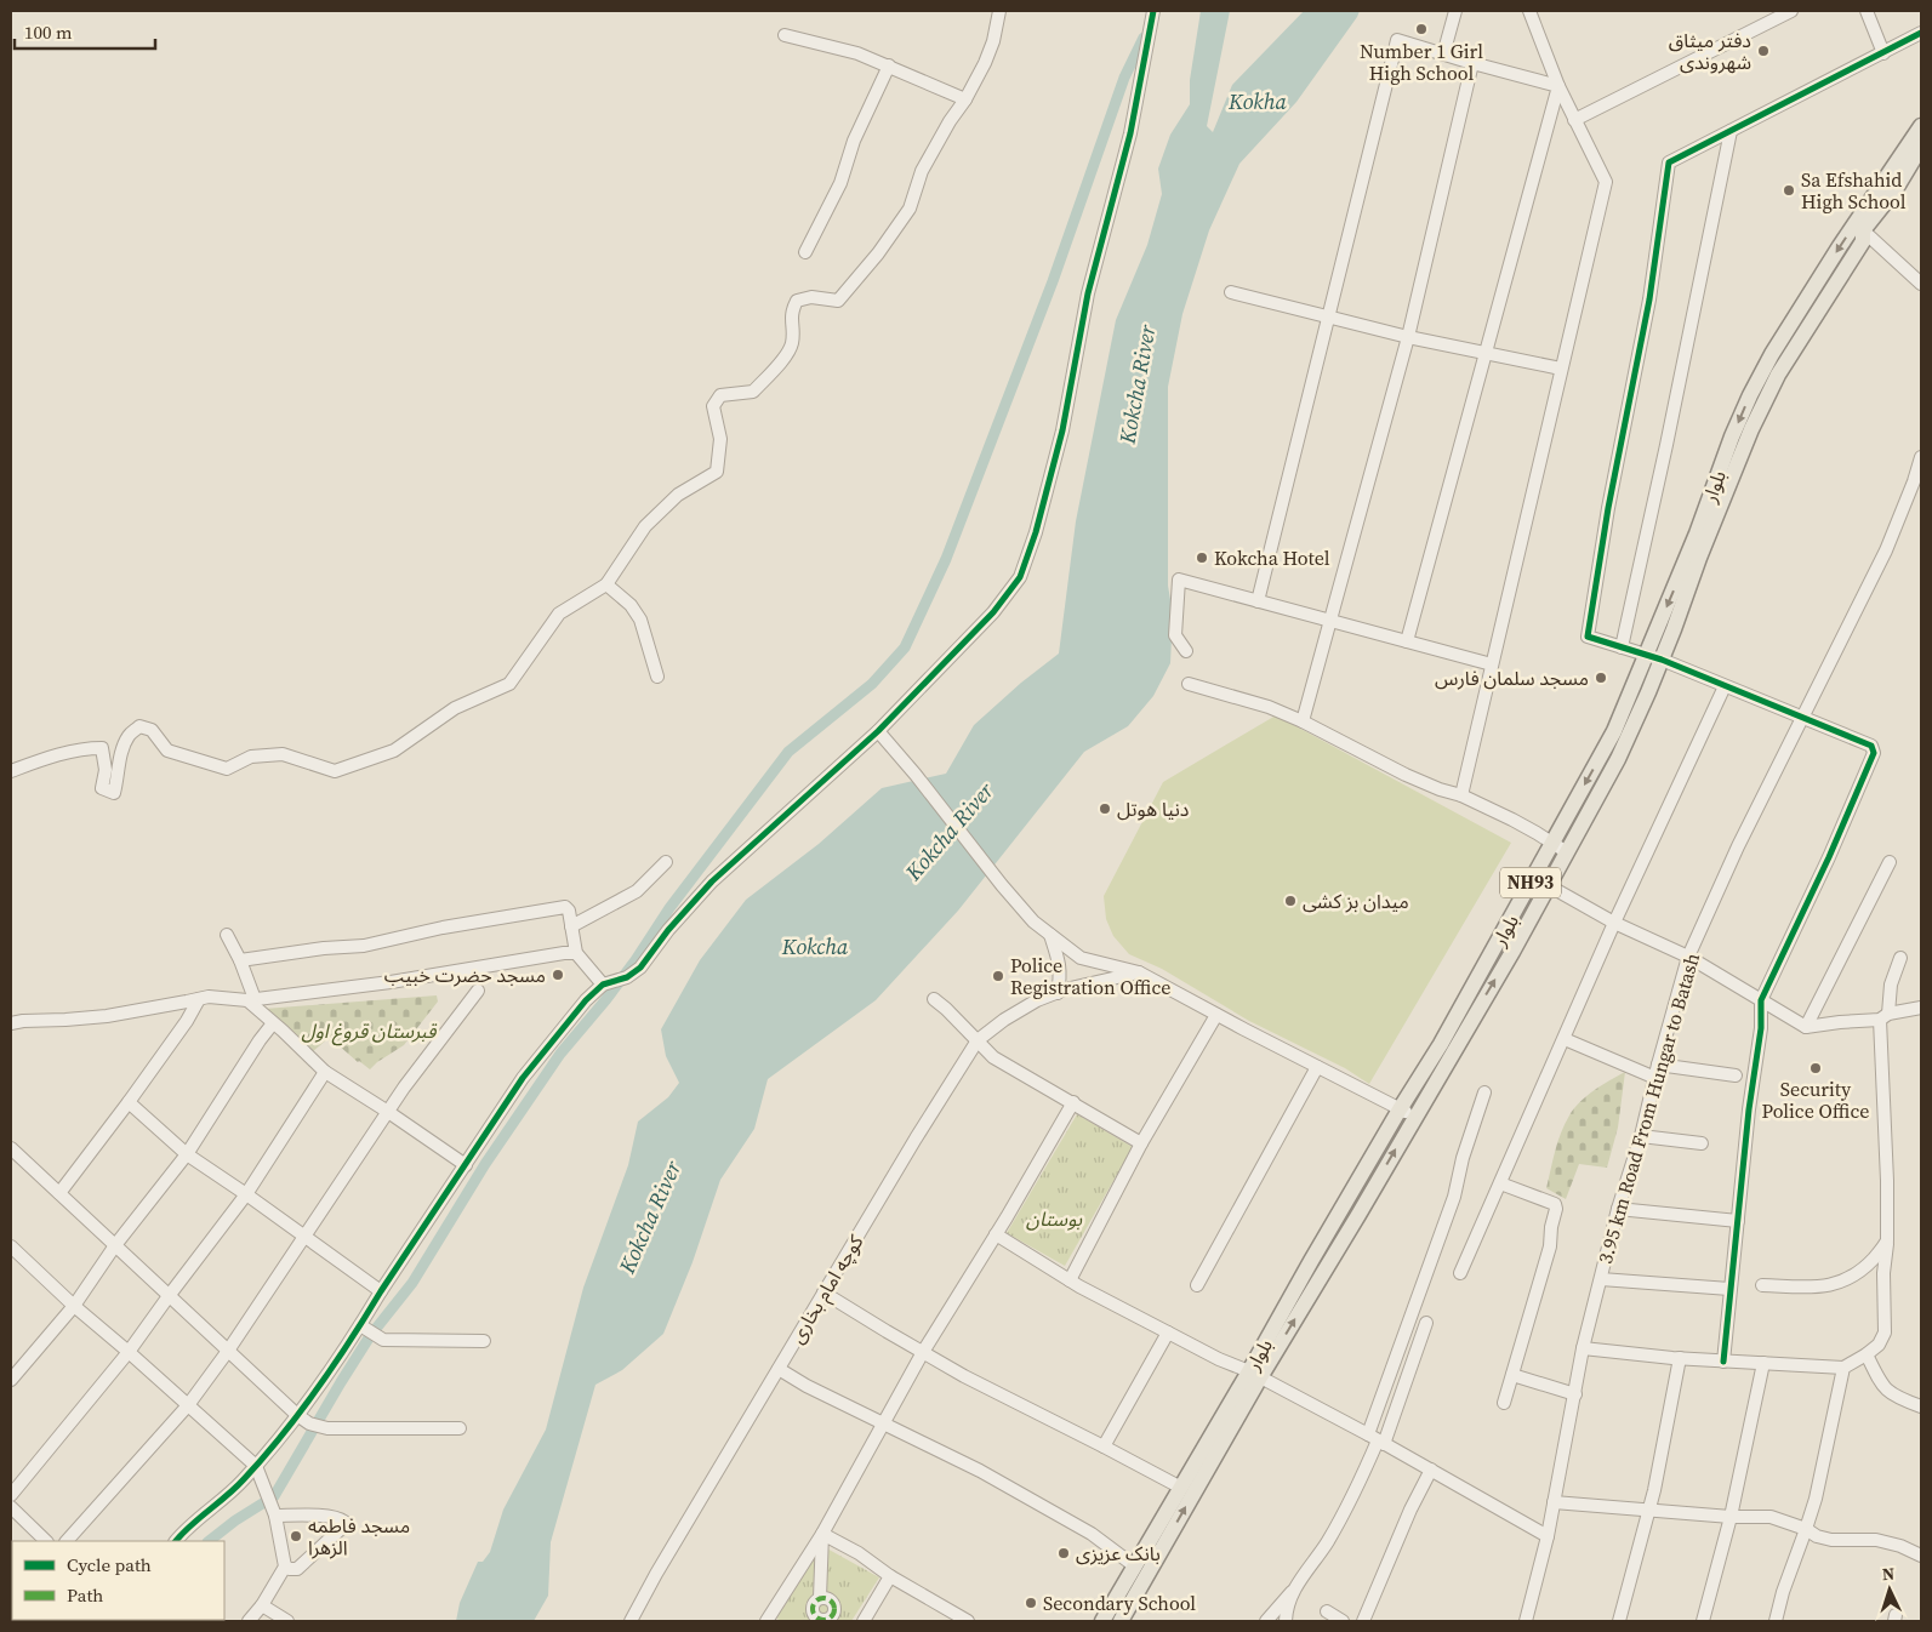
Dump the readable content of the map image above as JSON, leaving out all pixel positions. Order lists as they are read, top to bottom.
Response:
{
  "streets": {
    "main road": ["بلوار", "NH93"],
    "street": ["3.95 km Road From Hungar to Batash", "کوچه امام بخاری"]
  },
  "water": ["Kokha", "Kokcha River", "Kokcha"],
  "parks": ["قبرستان قروغ اول", "بوستان"],
  "places": [
    "Number 1 Girl High School",
    "دفتر میثاق شهروندی",
    "Sa Efshahid High School",
    "Kokcha Hotel",
    "مسجد سلمان فارس",
    "دنیا هوتل",
    "میدان بز کشی",
    "مسجد حضرت خبیب",
    "Police Registration Office",
    "Security Police Office",
    "مسجد فاطمه الزهرا",
    "بانک عزیزی",
    "Secondary School"
  ],
  "legend": ["Cycle path", "Path"],
  "scale_bar": "100 m",
  "north": "top"
}
